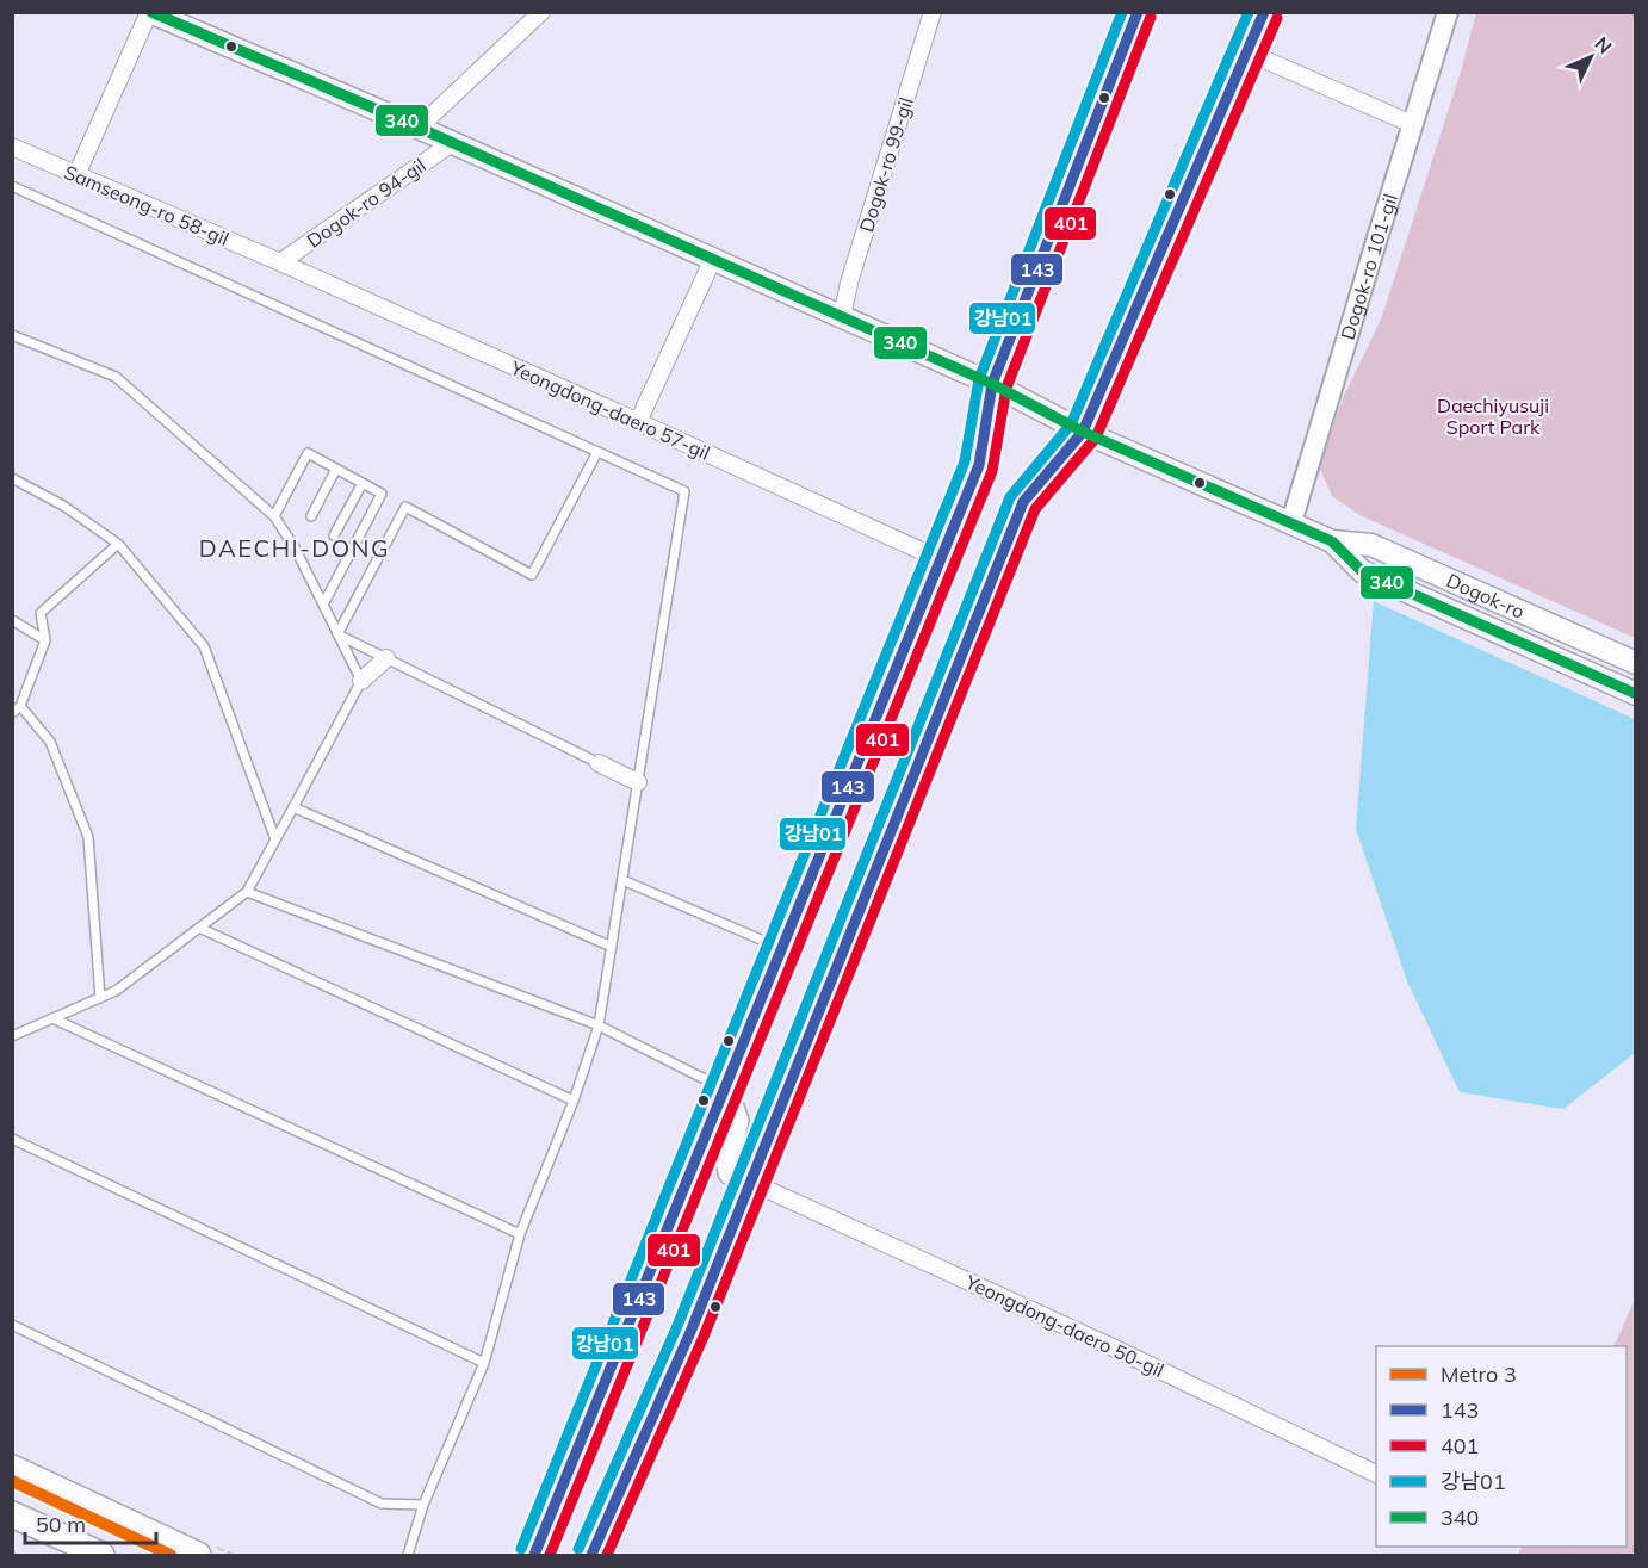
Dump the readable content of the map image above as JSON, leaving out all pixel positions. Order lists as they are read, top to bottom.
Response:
{
  "streets": {
    "main road": ["Dogok-ro"],
    "street": [
      "Dogok-ro 99-gil",
      "Dogok-ro 94-gil",
      "Samseong-ro 58-gil",
      "Dogok-ro 101-gil",
      "Yeongdong-daero 57-gil",
      "Yeongdong-daero 50-gil"
    ]
  },
  "crossings": [
    ["Dogok-ro 99-gil", "Dogok-ro"],
    ["Dogok-ro 94-gil", "Samseong-ro 58-gil"],
    ["Dogok-ro 94-gil", "Yeongdong-daero 57-gil"],
    ["Dogok-ro 94-gil", "Dogok-ro"],
    ["Samseong-ro 58-gil", "Yeongdong-daero 57-gil"],
    ["Dogok-ro 101-gil", "Dogok-ro"]
  ],
  "districts": ["DAECHI-DONG"],
  "parks": ["Daechiyusuji Sport Park"],
  "lines": [
    "transit line 143",
    "transit line 강남01",
    "transit line 340",
    "transit line 401",
    "metro line 3"
  ],
  "legend": [
    "Metro 3",
    "143",
    "401",
    "강남01",
    "340"
  ],
  "scale_bar": "50 m",
  "north": "top right"
}
